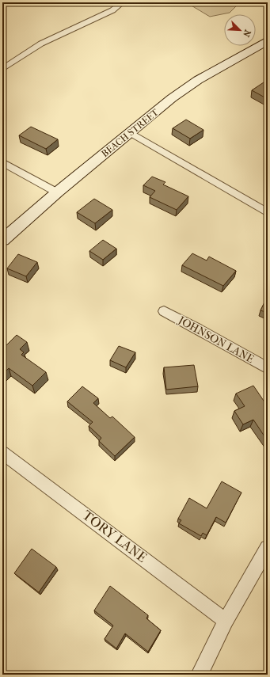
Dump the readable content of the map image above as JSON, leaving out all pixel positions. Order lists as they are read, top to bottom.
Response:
{
  "streets": {
    "street": ["BEACH STREET", "JOHNSON LANE", "TORY LANE"]
  },
  "north": "bottom right"
}
